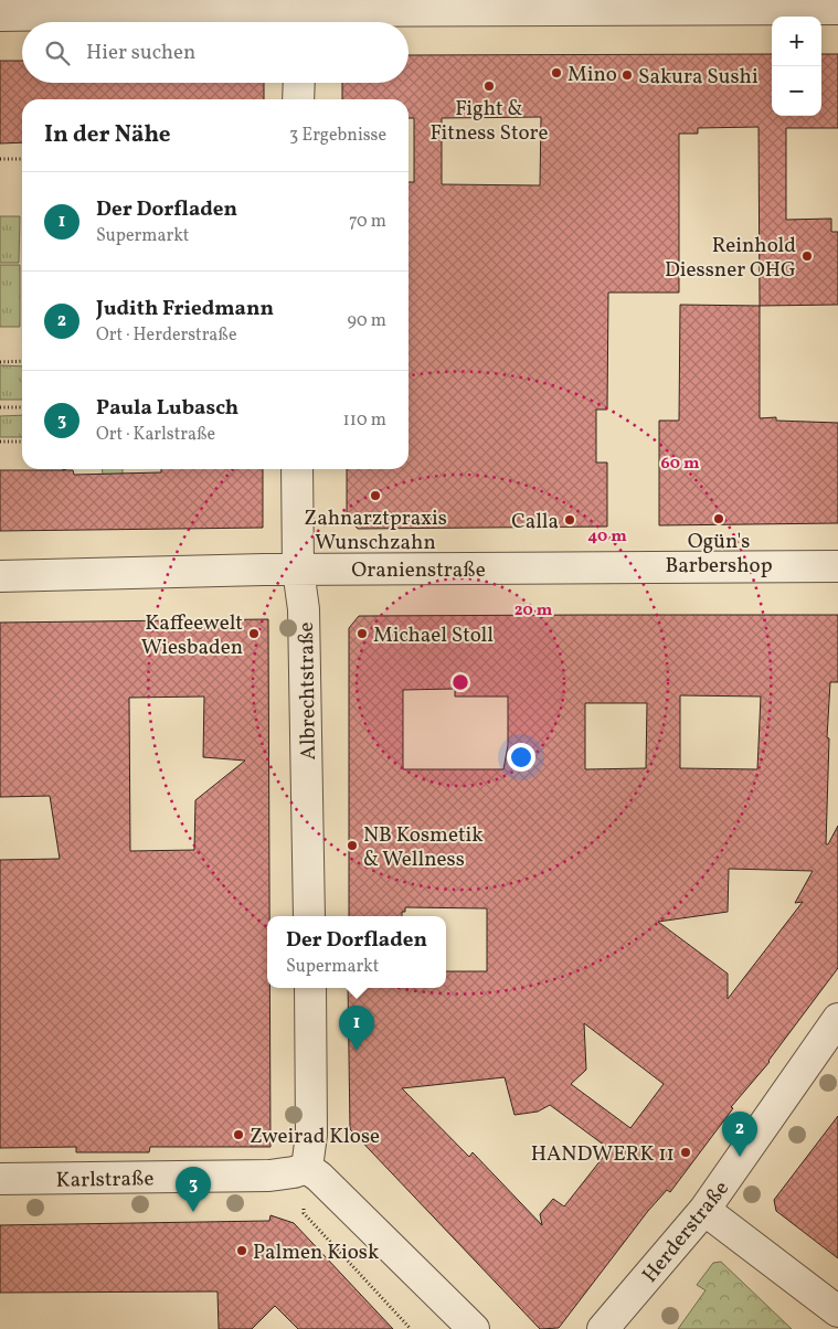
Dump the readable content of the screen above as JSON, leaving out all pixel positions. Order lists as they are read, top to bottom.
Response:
{
  "streets": {
    "street": [
      "Oranienstraße",
      "Albrechtstraße",
      "Karlstraße",
      "Herderstraße"
    ]
  },
  "crossings": [
    ["Oranienstraße", "Albrechtstraße"]
  ],
  "places": [
    "Mino",
    "Sakura Sushi",
    "Fight & Fitness Store",
    "Reinhold Diessner OHG",
    "Zahnarztpraxis Wunschzahn",
    "Ogün's Barbershop",
    "Calla",
    "Kaffeewelt Wiesbaden",
    "Michael Stoll",
    "NB Kosmetik & Wellness",
    "Zweirad Klose",
    "HANDWERK 11",
    "Palmen Kiosk"
  ],
  "page": {
    "map_buttons": ["+", "−"],
    "search": "Hier suchen",
    "heading": ["In der Nähe", "3 Ergebnisse"],
    "list": [
      {
        "mark": "1",
        "name": "Der Dorfladen",
        "note": "Supermarkt",
        "value": "70 m"
      },
      {
        "mark": "2",
        "name": "Judith Friedmann",
        "note": "Ort · Herderstraße",
        "value": "90 m"
      },
      {
        "mark": "3",
        "name": "Paula Lubasch",
        "note": "Ort · Karlstraße",
        "value": "110 m"
      }
    ],
    "popup": ["Der Dorfladen", "Supermarkt"],
    "pins": ["1", "2", "3"]
  },
  "rings": ["60 m", "40 m", "20 m"]
}
